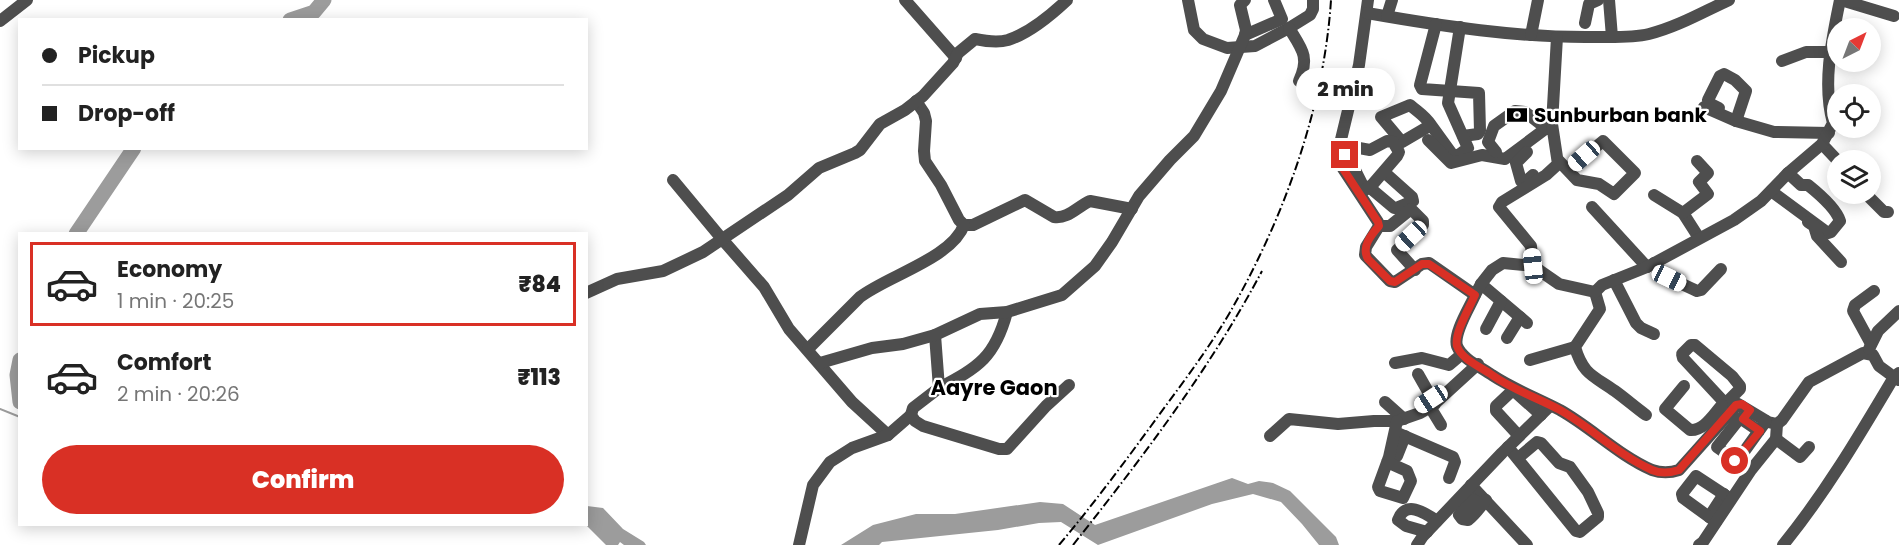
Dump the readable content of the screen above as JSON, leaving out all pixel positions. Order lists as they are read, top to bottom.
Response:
{
  "districts": ["Aayre Gaon"],
  "places": {
    "bank": ["Sunburban bank"]
  },
  "north": "top right",
  "page": {
    "banner": ["Pickup", "Drop-off"],
    "bubble": "2 min",
    "list": [
      {
        "name": "Economy",
        "note": "1 min · 20:25",
        "value": "₹84"
      },
      {
        "name": "Comfort",
        "note": "2 min · 20:26",
        "value": "₹113"
      }
    ],
    "buttons": "Confirm"
  }
}
